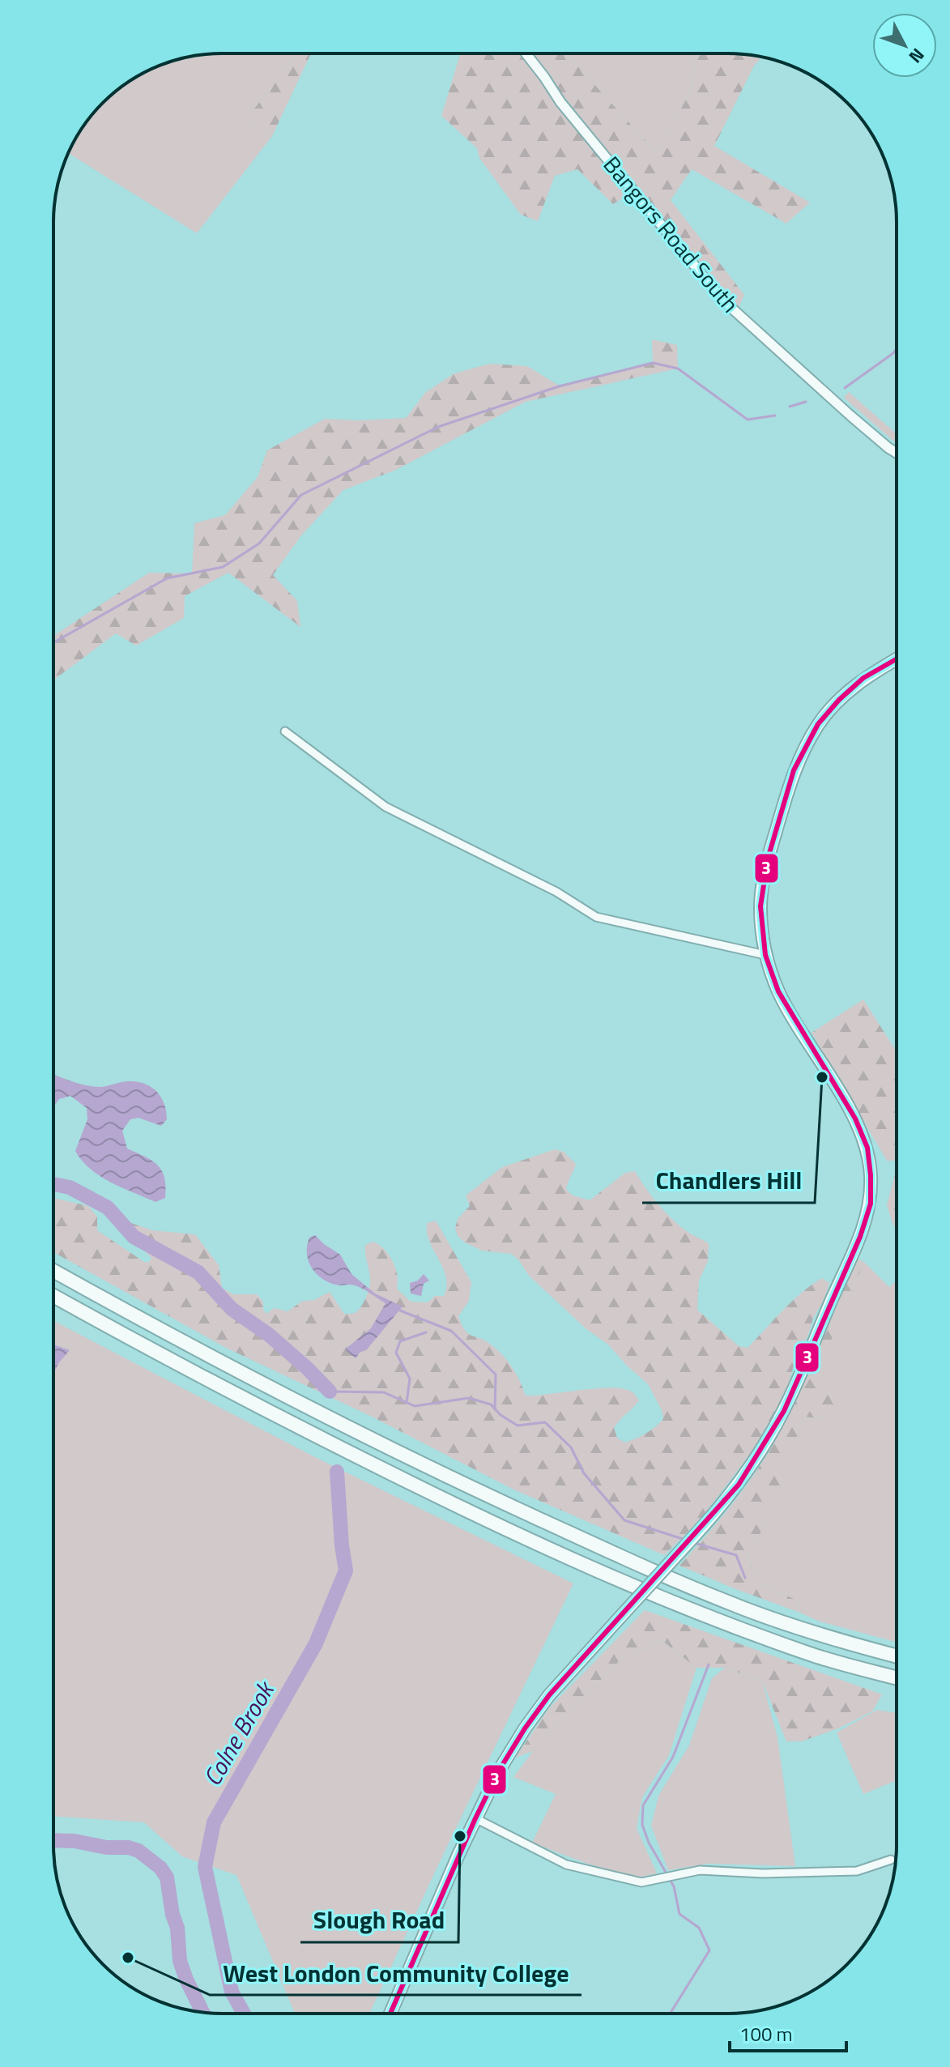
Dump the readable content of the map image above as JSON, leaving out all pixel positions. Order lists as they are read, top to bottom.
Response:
{
  "streets": {
    "street": ["Bangors Road South"]
  },
  "water": ["Colne Brook"],
  "places": ["Chandlers Hill", "Slough Road", "West London Community College"],
  "lines": ["transit line 3"],
  "scale_bar": "100 m",
  "north": "bottom right"
}
